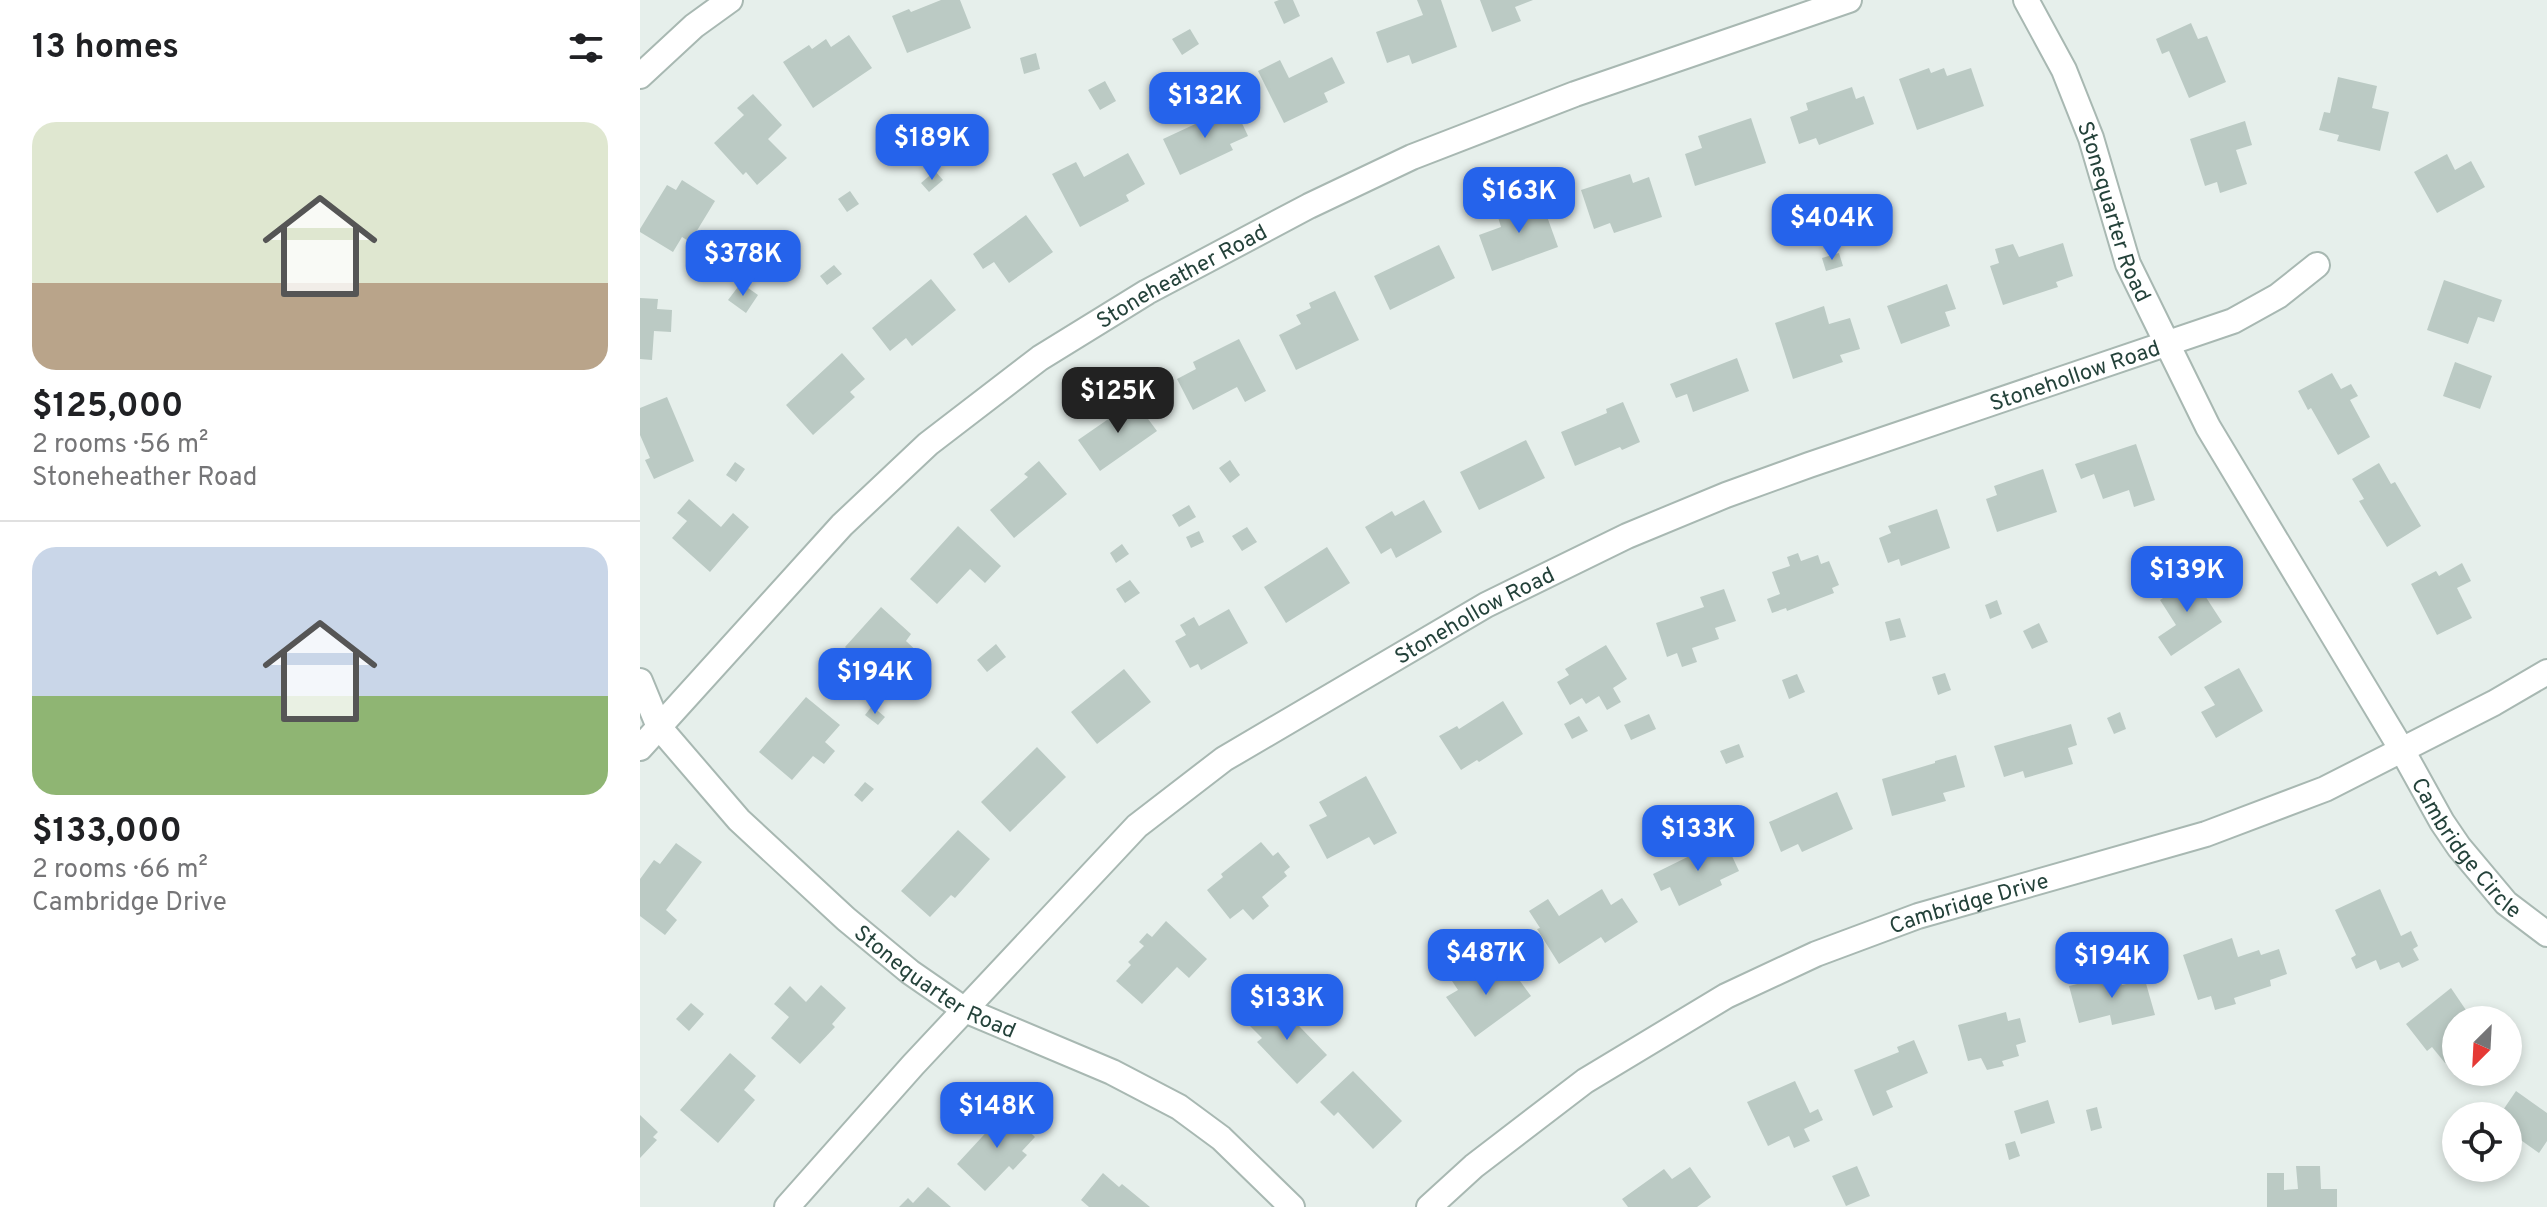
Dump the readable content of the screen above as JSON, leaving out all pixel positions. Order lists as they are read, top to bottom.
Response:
{
  "streets": {
    "street": [
      "Stonequarter Road",
      "Stoneheather Road",
      "Stonehollow Road",
      "Cambridge Circle",
      "Cambridge Drive"
    ]
  },
  "crossings": [
    ["Stonequarter Road", "Stoneheather Road"],
    ["Stonequarter Road", "Stonehollow Road"],
    ["Stonequarter Road", "Cambridge Circle"],
    ["Stonequarter Road", "Cambridge Drive"],
    ["Cambridge Circle", "Cambridge Drive"]
  ],
  "north": "bottom left",
  "page": {
    "heading": "13 homes",
    "price": [
      "$132K",
      "$189K",
      "$163K",
      "$404K",
      "$378K",
      "$125K",
      "$139K",
      "$194K",
      "$133K",
      "$487K",
      "$194K",
      "$133K",
      "$148K"
    ],
    "list": [
      {
        "name": "$125,000",
        "note": "2 rooms · 56 m² · Stoneheather Road"
      },
      {
        "name": "$133,000",
        "note": "2 rooms · 66 m² · Cambridge Drive"
      }
    ]
  }
}
